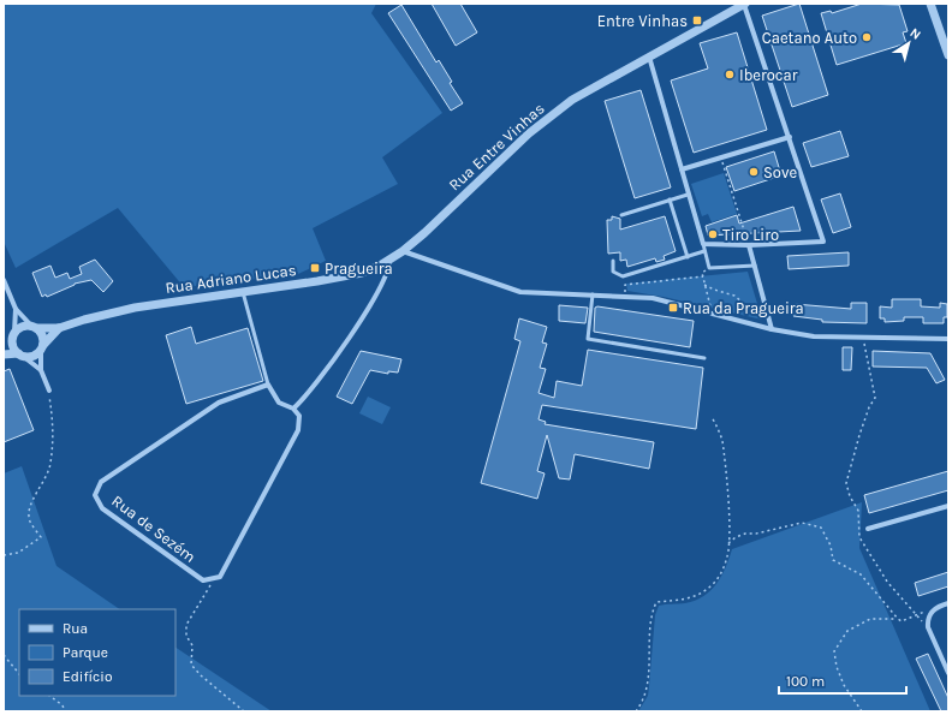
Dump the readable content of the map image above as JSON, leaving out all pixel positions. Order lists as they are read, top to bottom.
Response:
{
  "streets": {
    "street": ["Rua Entre Vinhas", "Rua Adriano Lucas", "Rua de Sezém"]
  },
  "crossings": [
    ["Rua Entre Vinhas", "Rua Adriano Lucas"]
  ],
  "places": {
    "transit": ["Entre Vinhas", "Pragueira", "Rua da Pragueira"],
    "other": [
      "Caetano Auto",
      "Iberocar",
      "Sove",
      "Tiro Liro"
    ]
  },
  "legend": ["Rua", "Parque", "Edifício"],
  "scale_bar": "100 m",
  "north": "top right"
}
